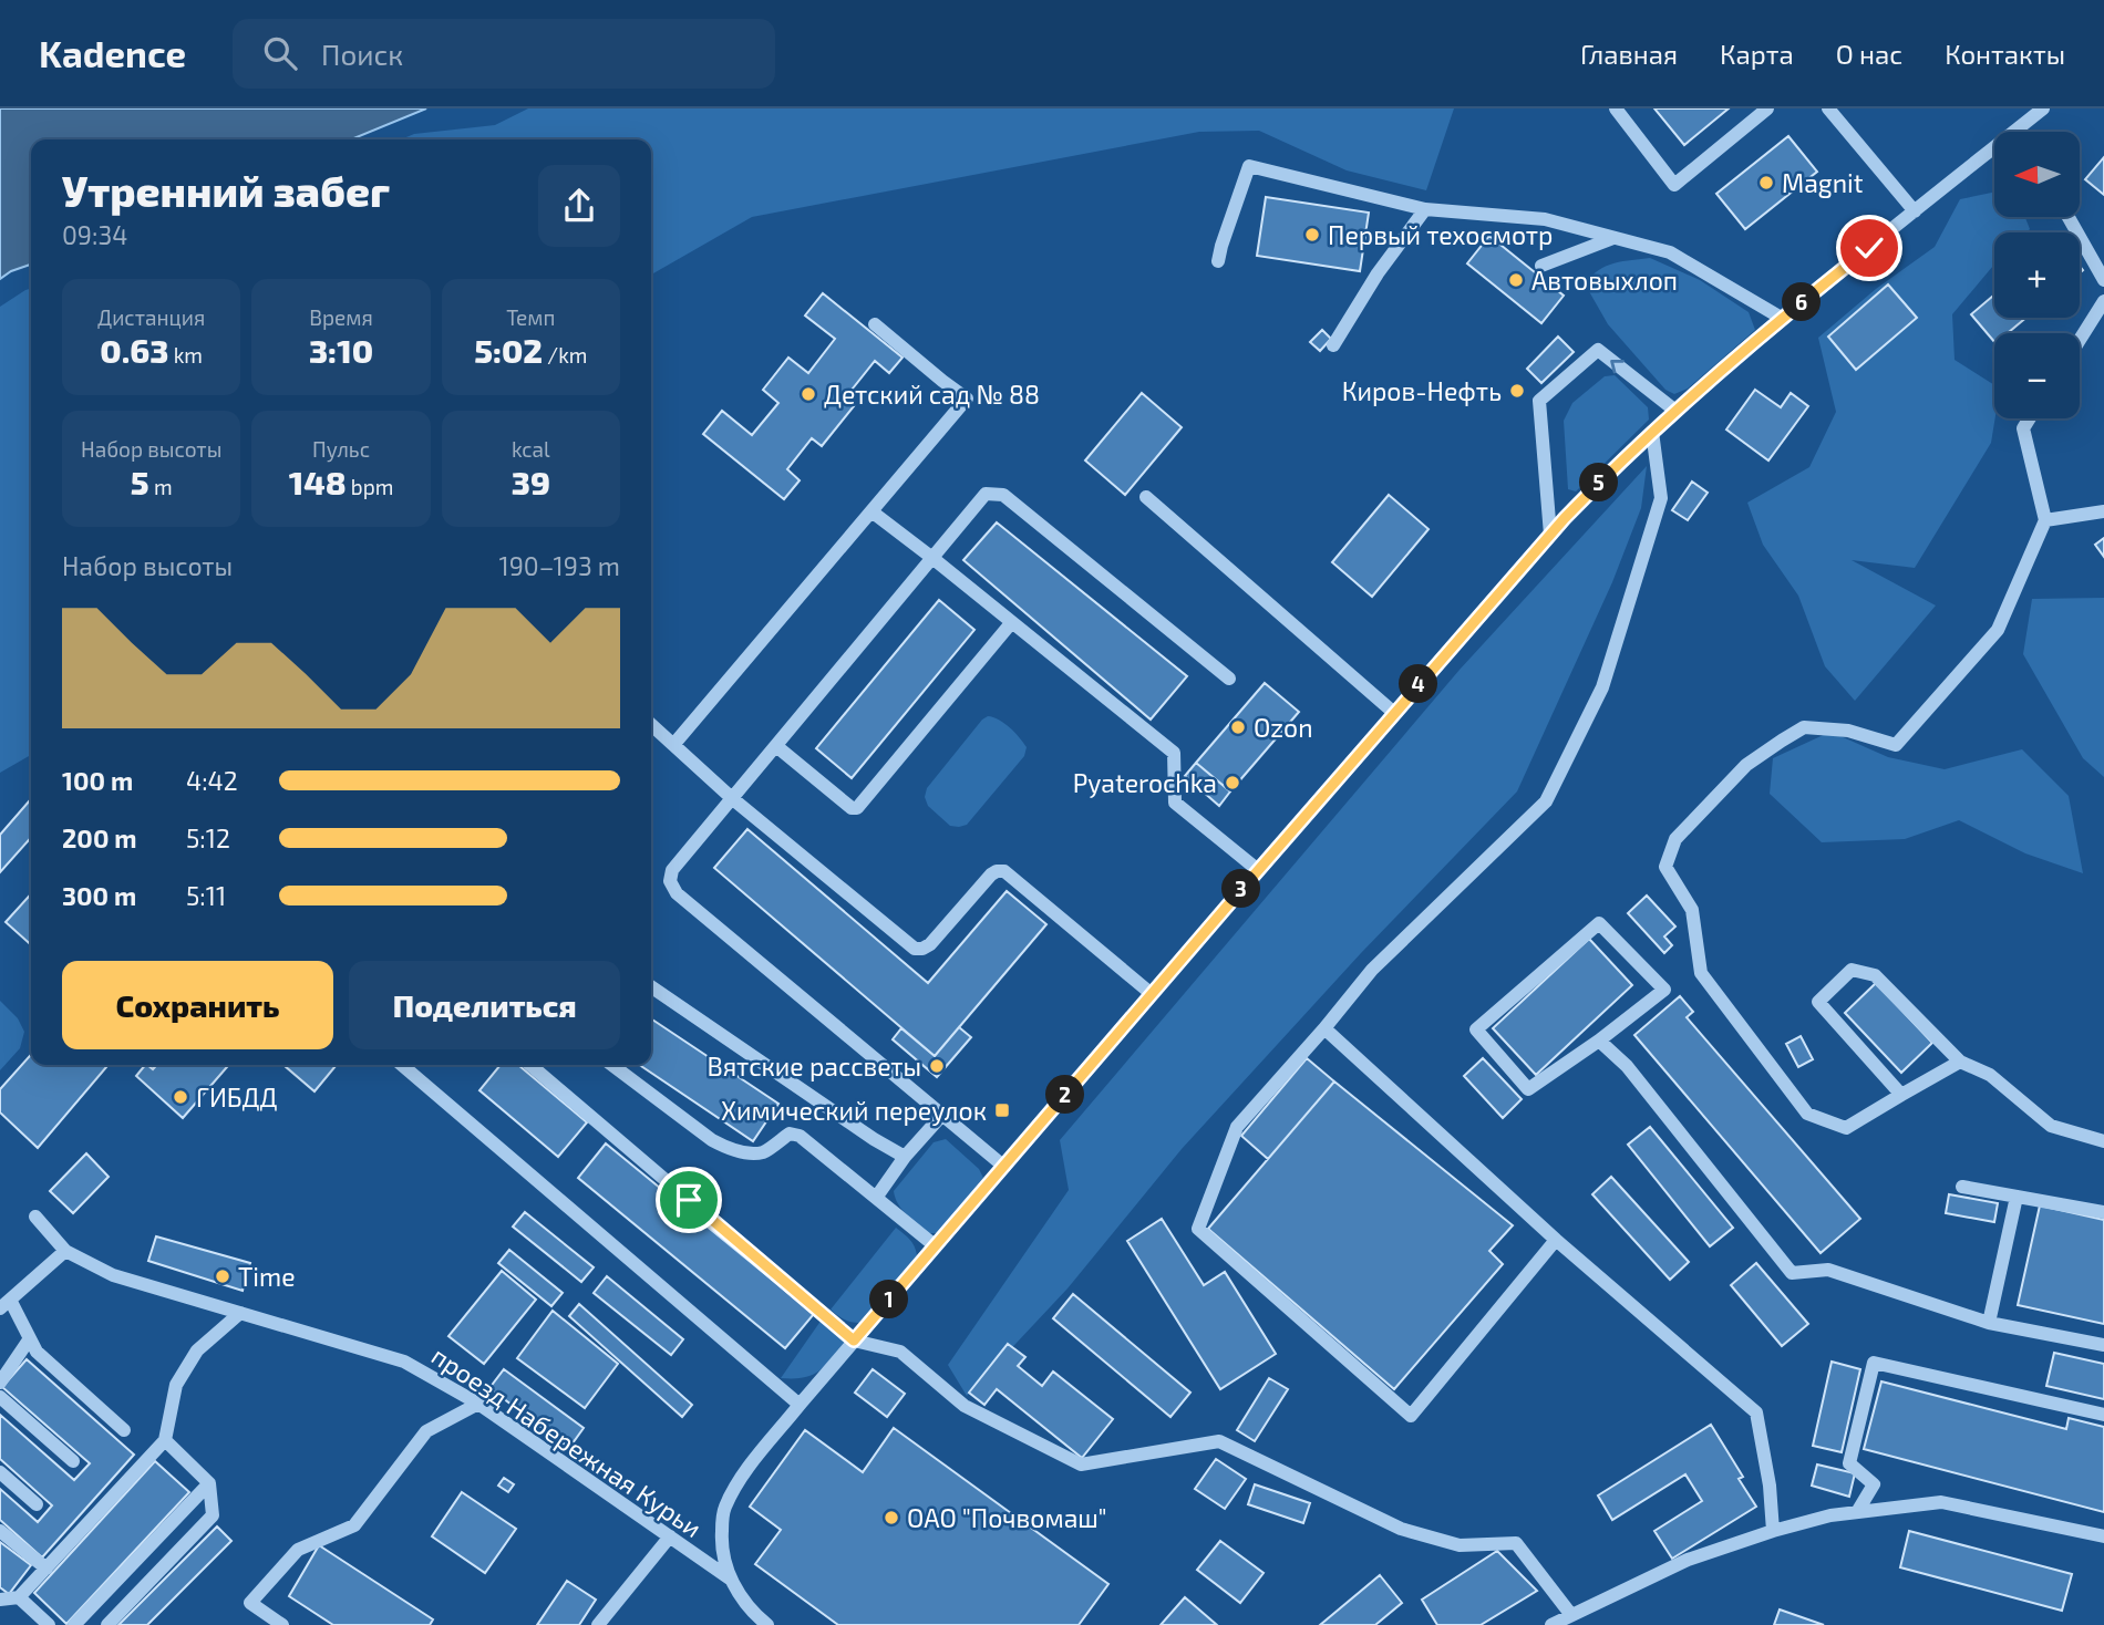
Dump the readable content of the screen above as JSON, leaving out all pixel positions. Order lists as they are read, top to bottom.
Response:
{
  "streets": {
    "street": ["проезд Набережная Курьи"]
  },
  "places": {
    "other": [
      "Magnit",
      "Первый техосмотр",
      "Автовыхлоп",
      "Киров-Нефть",
      "Детский сад № 88",
      "Ozon",
      "Pyaterochka",
      "Вятские рассветы",
      "ГИБДД",
      "Time",
      "ОАО \"Почвомаш\""
    ],
    "transit": ["Химический переулок"]
  },
  "north": "left",
  "page": {
    "header": "Kadence",
    "search": "Поиск",
    "nav": [
      "Главная",
      "Карта",
      "О нас",
      "Контакты"
    ],
    "map_buttons": ["+", "−"],
    "heading": ["Утренний забег", "09:34"],
    "stats": [
      ["Дистанция", "0.63 km"],
      ["Время", "3:10"],
      ["Темп", "5:02 /km"],
      ["Набор высоты", "5 m"],
      ["Пульс", "148 bpm"],
      ["kcal", "39"]
    ],
    "pins": [
      "6",
      "5",
      "4",
      "3",
      "2",
      "1"
    ],
    "chart": ["Набор высоты", "190–193 m"],
    "list": [
      {
        "name": "100 m",
        "note": "4:42"
      },
      {
        "name": "200 m",
        "note": "5:12"
      },
      {
        "name": "300 m",
        "note": "5:11"
      }
    ],
    "buttons": ["Сохранить", "Поделиться"]
  }
}
